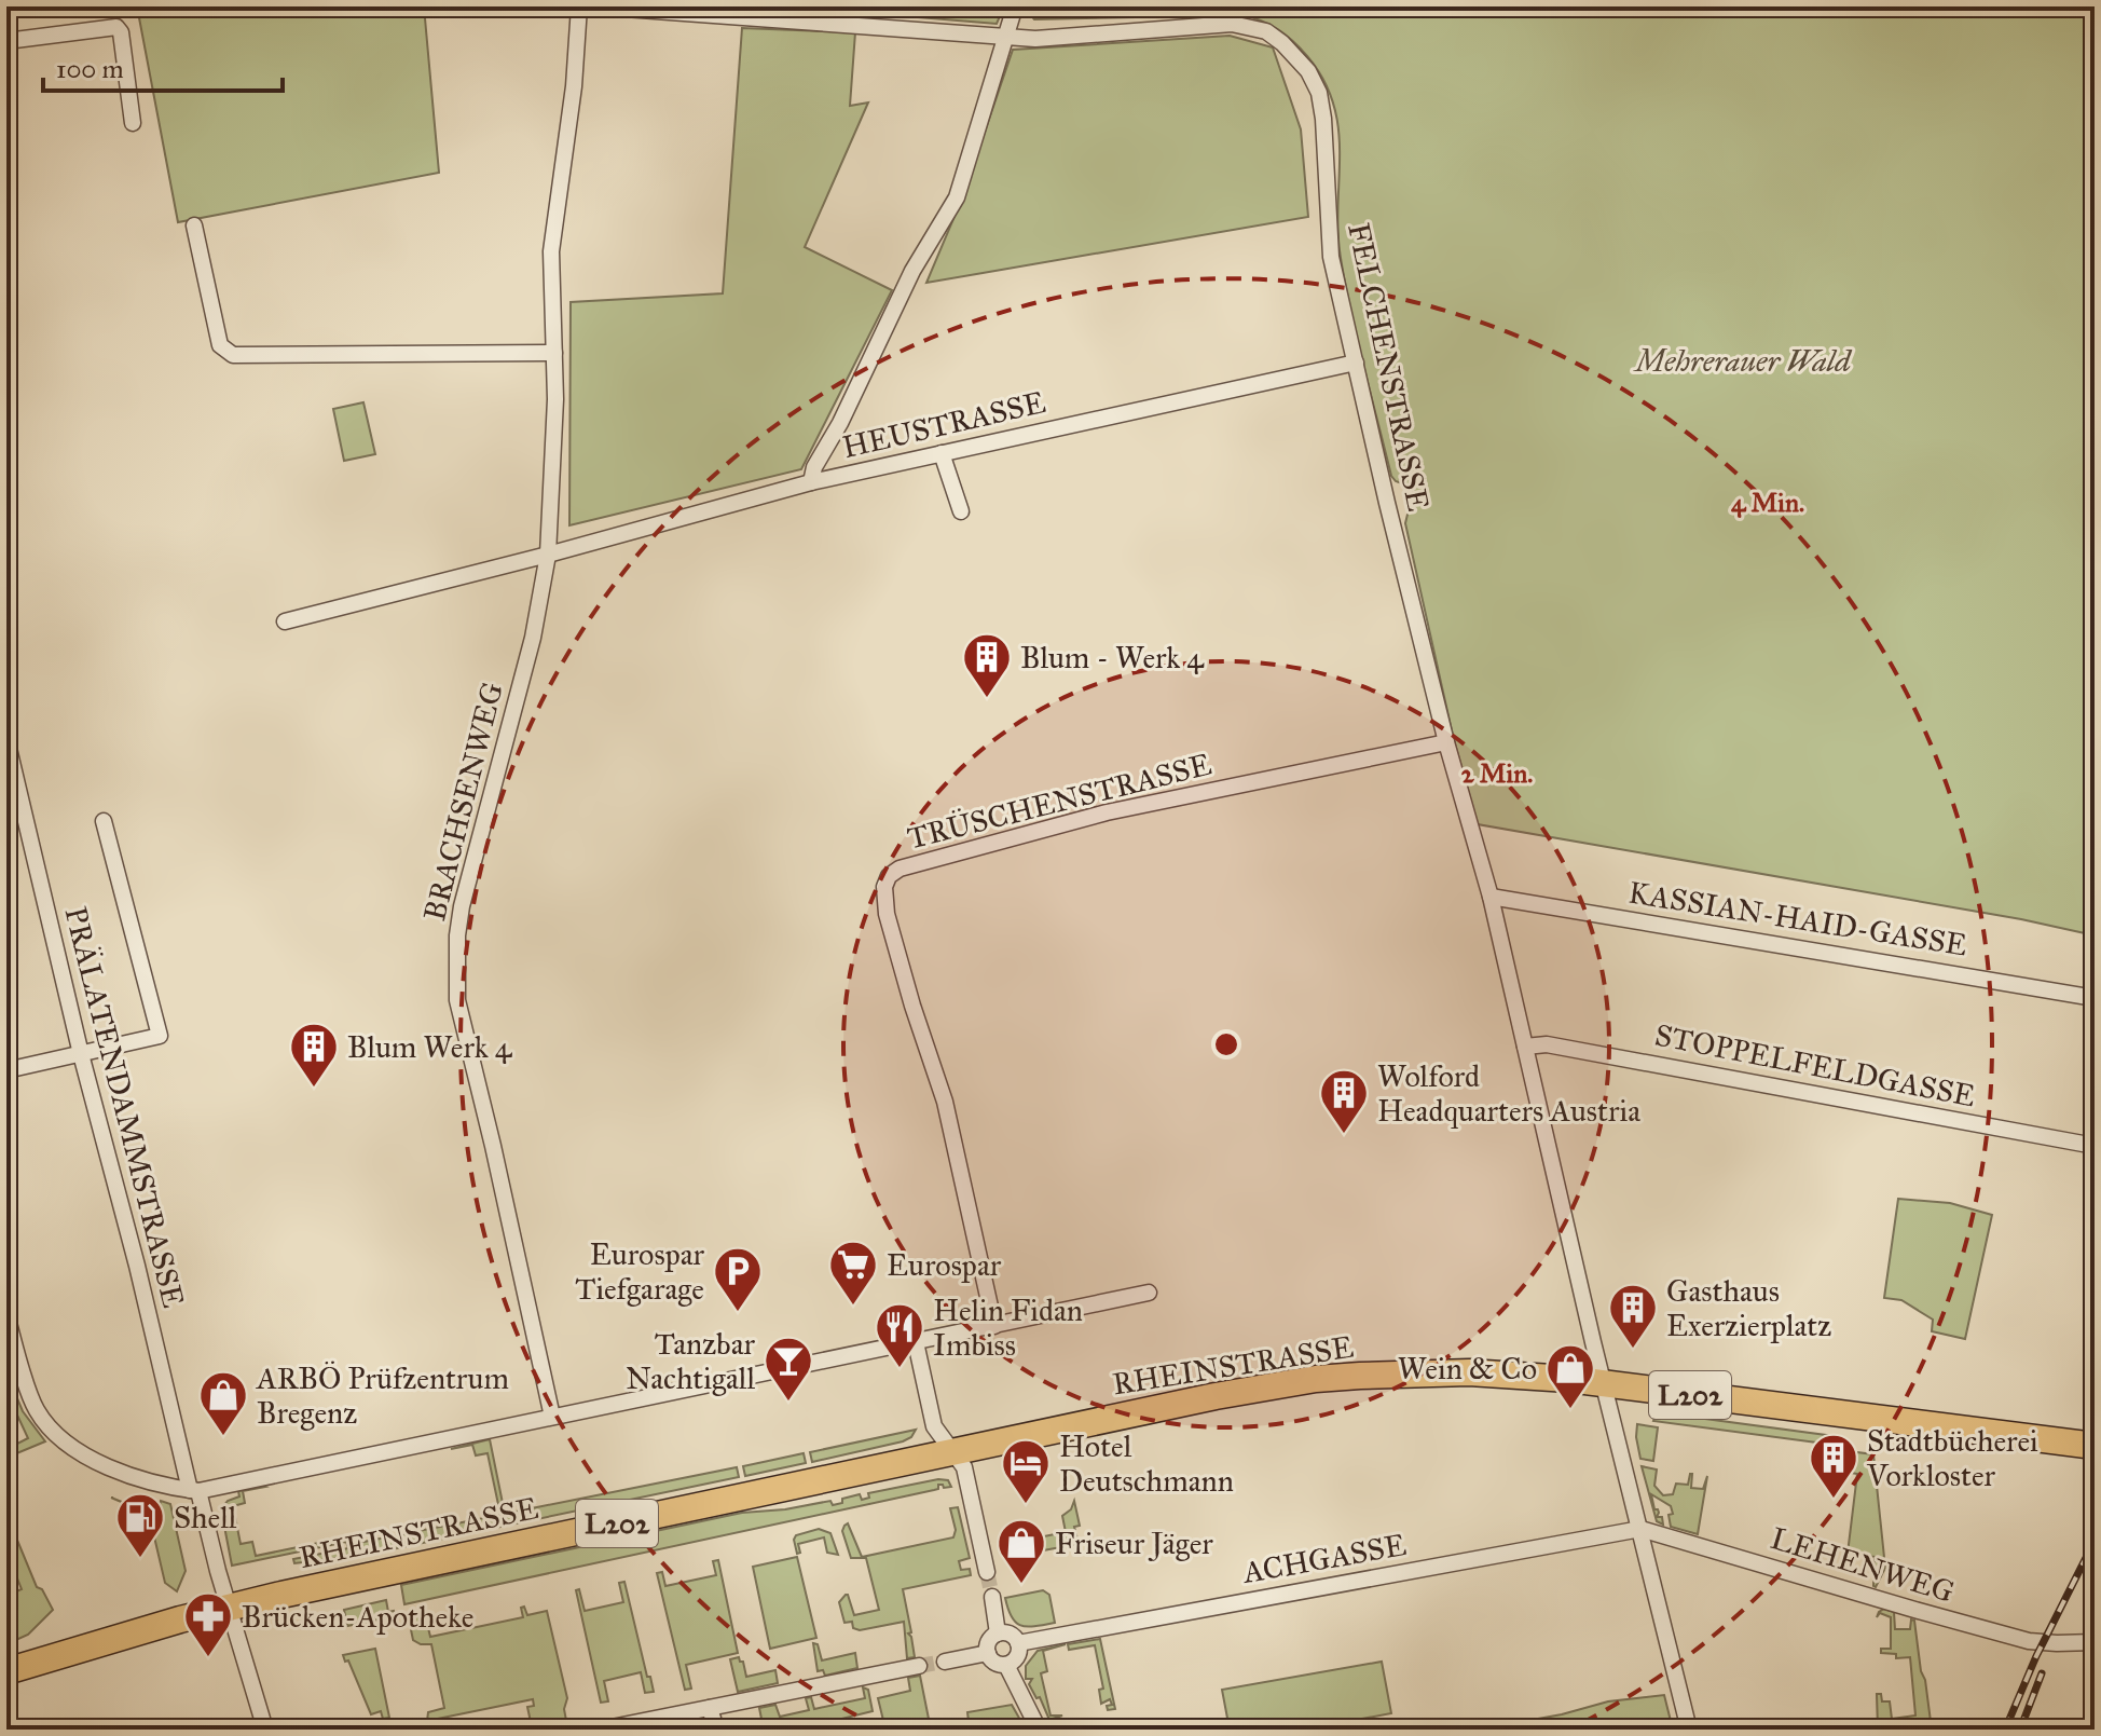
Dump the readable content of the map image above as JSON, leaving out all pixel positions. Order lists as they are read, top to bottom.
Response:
{
  "streets": {
    "main road": ["RHEINSTRASSE", "L202"],
    "street": [
      "FELCHENSTRASSE",
      "HEUSTRASSE",
      "TRÜSCHENSTRASSE",
      "BRACHSENWEG",
      "KASSIAN-HAID-GASSE",
      "STOPPELFELDGASSE",
      "PRÄLATENDAMMSTRASSE",
      "ACHGASSE",
      "LEHENWEG"
    ]
  },
  "crossings": [
    ["FELCHENSTRASSE", "HEUSTRASSE"],
    ["FELCHENSTRASSE", "TRÜSCHENSTRASSE"],
    ["FELCHENSTRASSE", "KASSIAN-HAID-GASSE"],
    ["FELCHENSTRASSE", "STOPPELFELDGASSE"],
    ["FELCHENSTRASSE", "RHEINSTRASSE"],
    ["FELCHENSTRASSE", "ACHGASSE"],
    ["FELCHENSTRASSE", "LEHENWEG"],
    ["HEUSTRASSE", "BRACHSENWEG"],
    ["PRÄLATENDAMMSTRASSE", "RHEINSTRASSE"],
    ["ACHGASSE", "LEHENWEG"]
  ],
  "parks": ["Mehrerauer Wald"],
  "places": {
    "building": [
      "Blum - Werk 4",
      "Blum Werk 4",
      "Wolford Headquarters Austria",
      "Gasthaus Exerzierplatz",
      "Stadtbücherei Vorkloster"
    ],
    "supermarket": ["Eurospar"],
    "parking": ["Eurospar Tiefgarage"],
    "restaurant": ["Helin Fidan Imbiss"],
    "bar": ["Tanzbar Nachtigall"],
    "shop": ["Wein & Co", "ARBÖ Prüfzentrum Bregenz", "Friseur Jäger"],
    "hotel": ["Hotel Deutschmann"],
    "fuel station": ["Shell"],
    "pharmacy": ["Brücken-Apotheke"]
  },
  "scale_bar": "100 m",
  "rings": ["4 Min.", "2 Min."]
}
